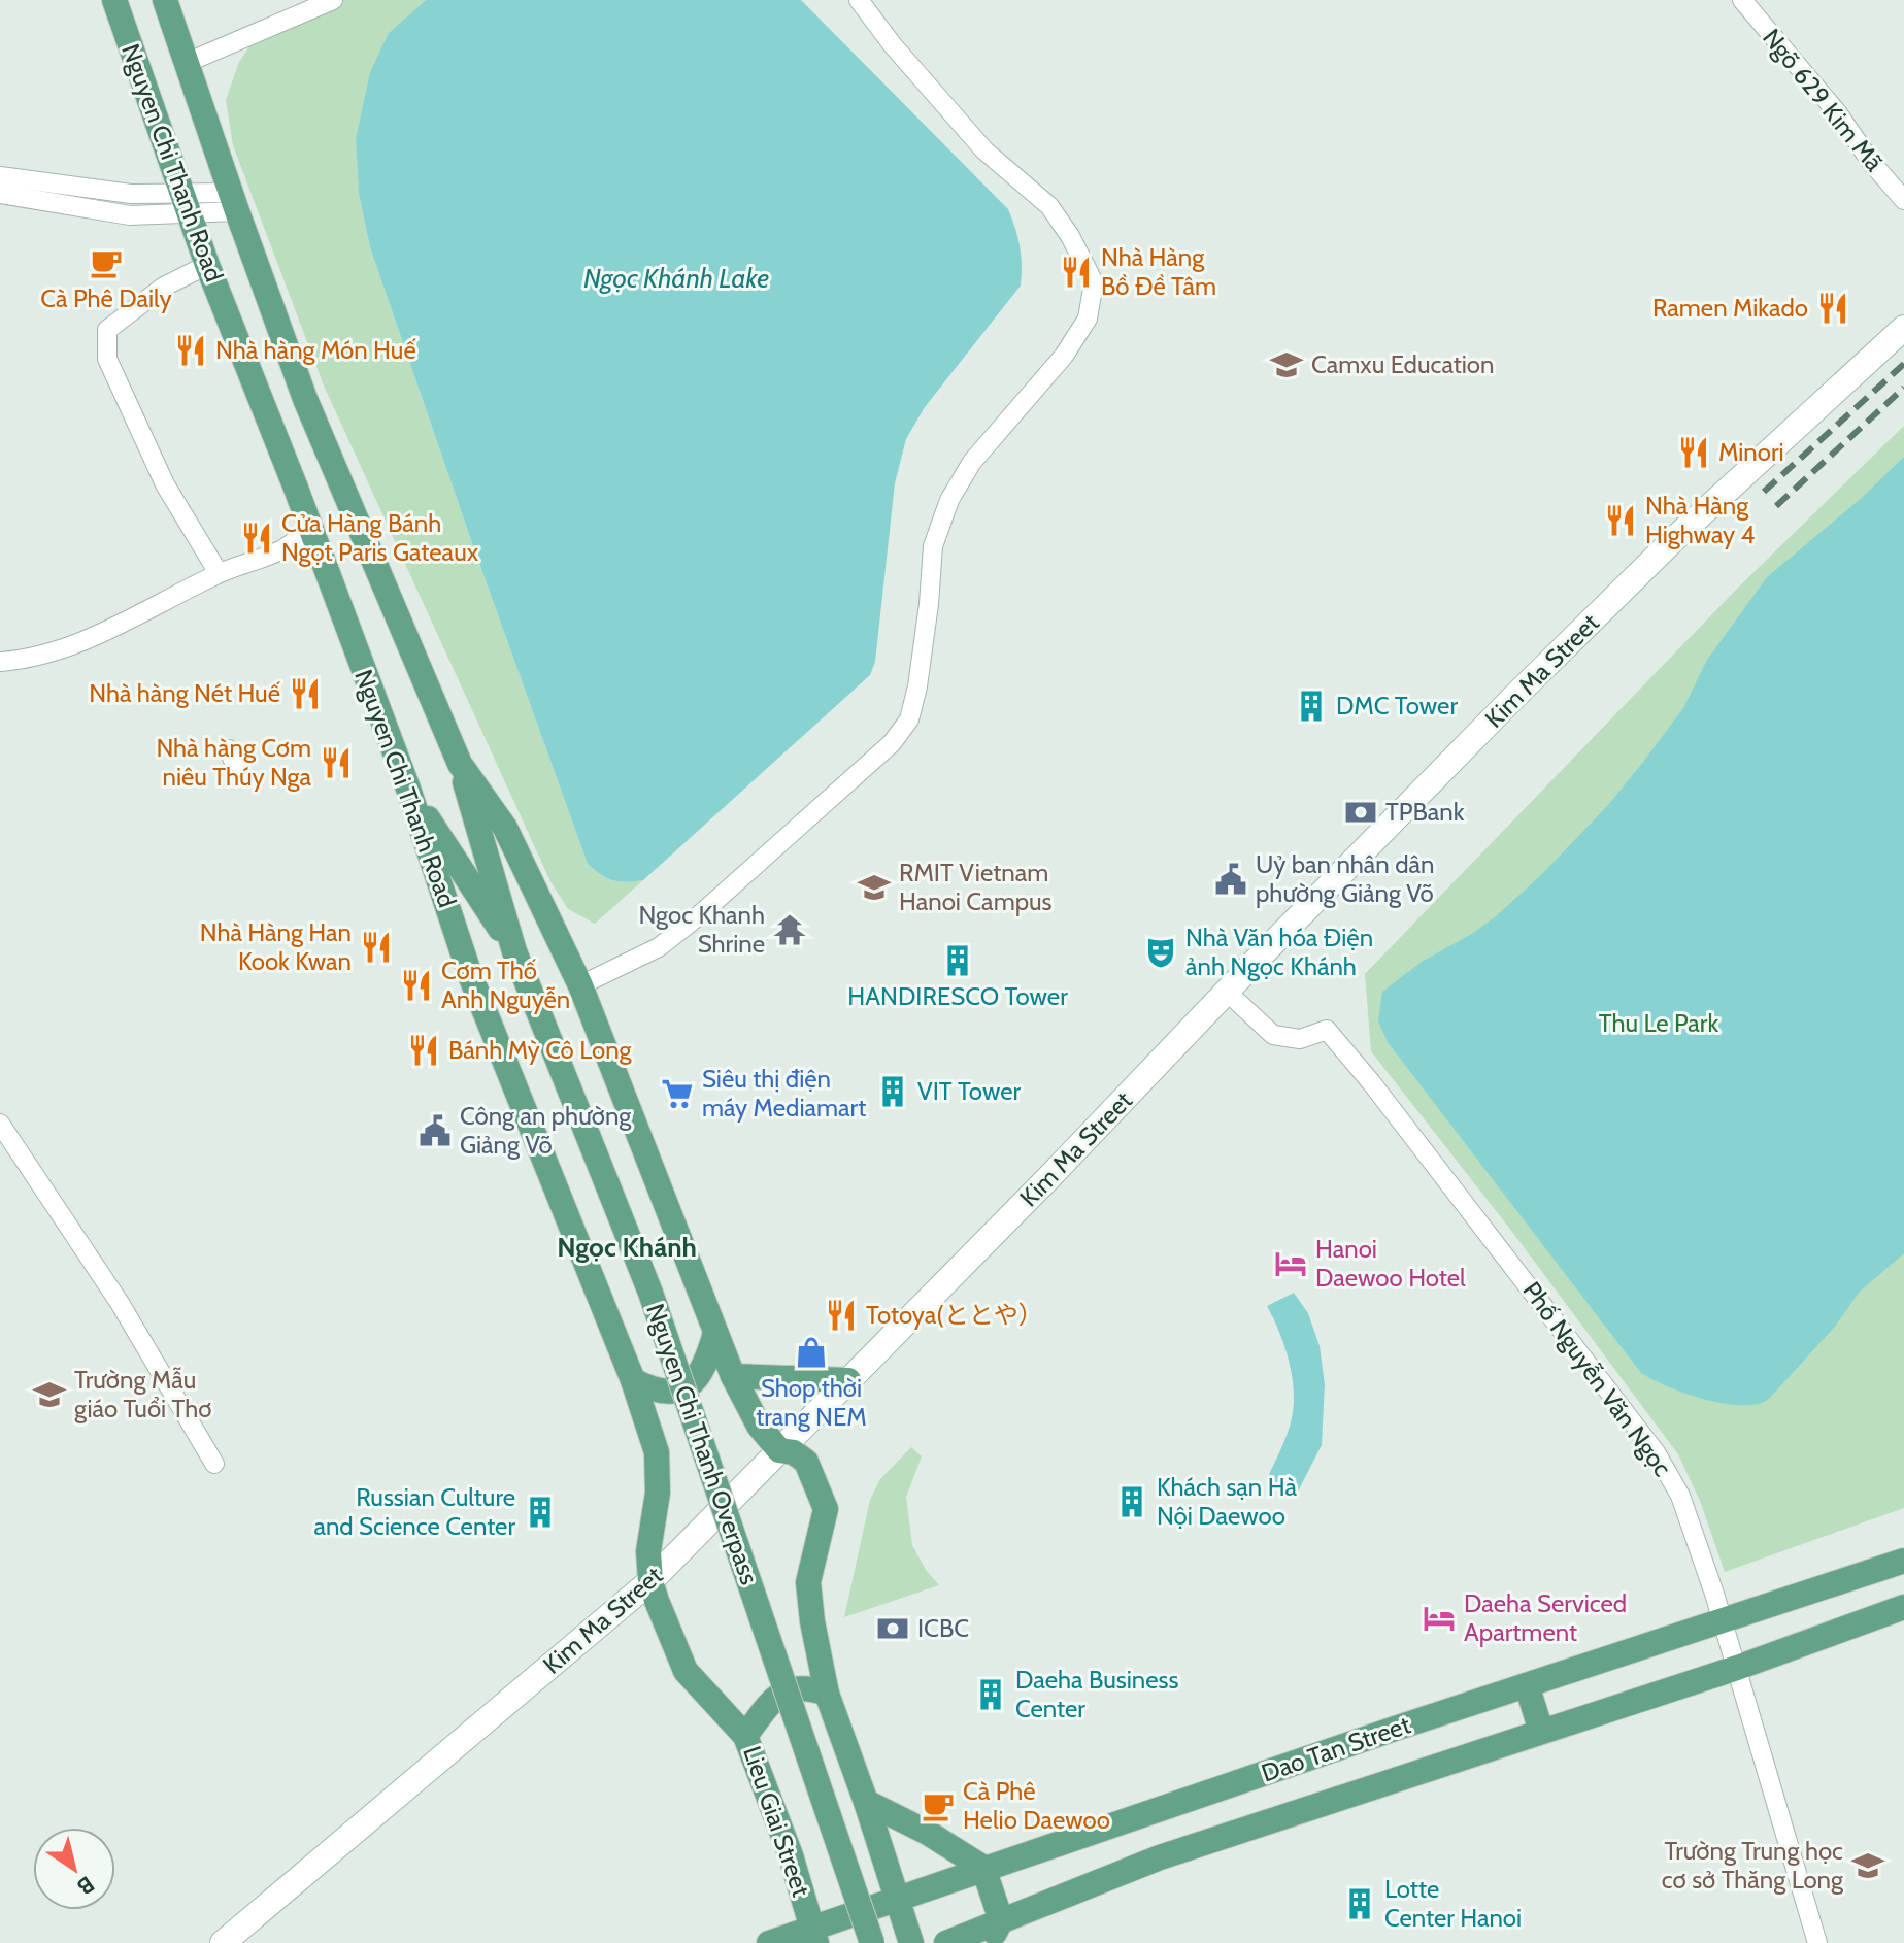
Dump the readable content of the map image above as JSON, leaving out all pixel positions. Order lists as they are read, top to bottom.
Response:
{
  "streets": {
    "main road": [
      "Nguyen Chi Thanh Road",
      "Kim Ma Street",
      "Nguyen Chi Thanh Overpass",
      "Dao Tan Street",
      "Lieu Giai Street"
    ],
    "street": ["Ngõ 629 Kim Mã", "Phố Nguyễn Văn Ngọc"]
  },
  "crossings": [
    ["Nguyen Chi Thanh Road", "Kim Ma Street"],
    ["Nguyen Chi Thanh Road", "Nguyen Chi Thanh Overpass"],
    ["Nguyen Chi Thanh Road", "Lieu Giai Street"],
    ["Kim Ma Street", "Phố Nguyễn Văn Ngọc"],
    ["Kim Ma Street", "Lieu Giai Street"],
    ["Phố Nguyễn Văn Ngọc", "Dao Tan Street"],
    ["Dao Tan Street", "Lieu Giai Street"]
  ],
  "districts": ["Ngọc Khánh"],
  "water": ["Ngọc Khánh Lake"],
  "parks": ["Thu Le Park"],
  "places": {
    "cafe": ["Cà Phê Daily", "Cà Phê Helio Daewoo"],
    "restaurant": [
      "Nhà Hàng Bồ Đề Tâm",
      "Ramen Mikado",
      "Nhà hàng Món Huế",
      "Minori",
      "Nhà Hàng Highway 4",
      "Cửa Hàng Bánh Ngọt Paris Gateaux",
      "Nhà hàng Nét Huế",
      "Nhà hàng Cơm niêu Thúy Nga",
      "Nhà Hàng Han Kook Kwan",
      "Cơm Thố Anh Nguyễn",
      "Bánh Mỳ Cô Long",
      "Totoya(ととや）"
    ],
    "school or university": [
      "Camxu Education",
      "RMIT Vietnam Hanoi Campus",
      "Trường Mẫu giáo Tuổi Thơ",
      "Trường Trung học cơ sở Thăng Long"
    ],
    "building": [
      "DMC Tower",
      "HANDIRESCO Tower",
      "VIT Tower",
      "Khách sạn Hà Nội Daewoo",
      "Russian Culture and Science Center",
      "Daeha Business Center",
      "Lotte Center Hanoi"
    ],
    "bank": ["TPBank", "ICBC"],
    "public building": ["Uỷ ban nhân dân phường Giảng Võ", "Công an phường Giảng Võ"],
    "temple": ["Ngoc Khanh Shrine"],
    "theatre": ["Nhà Văn hóa Điện ảnh Ngọc Khánh"],
    "supermarket": ["Siêu thị điện máy Mediamart"],
    "hotel": ["Hanoi Daewoo Hotel", "Daeha Serviced Apartment"],
    "shop": ["Shop thời trang NEM"]
  },
  "north": "bottom right"
}
